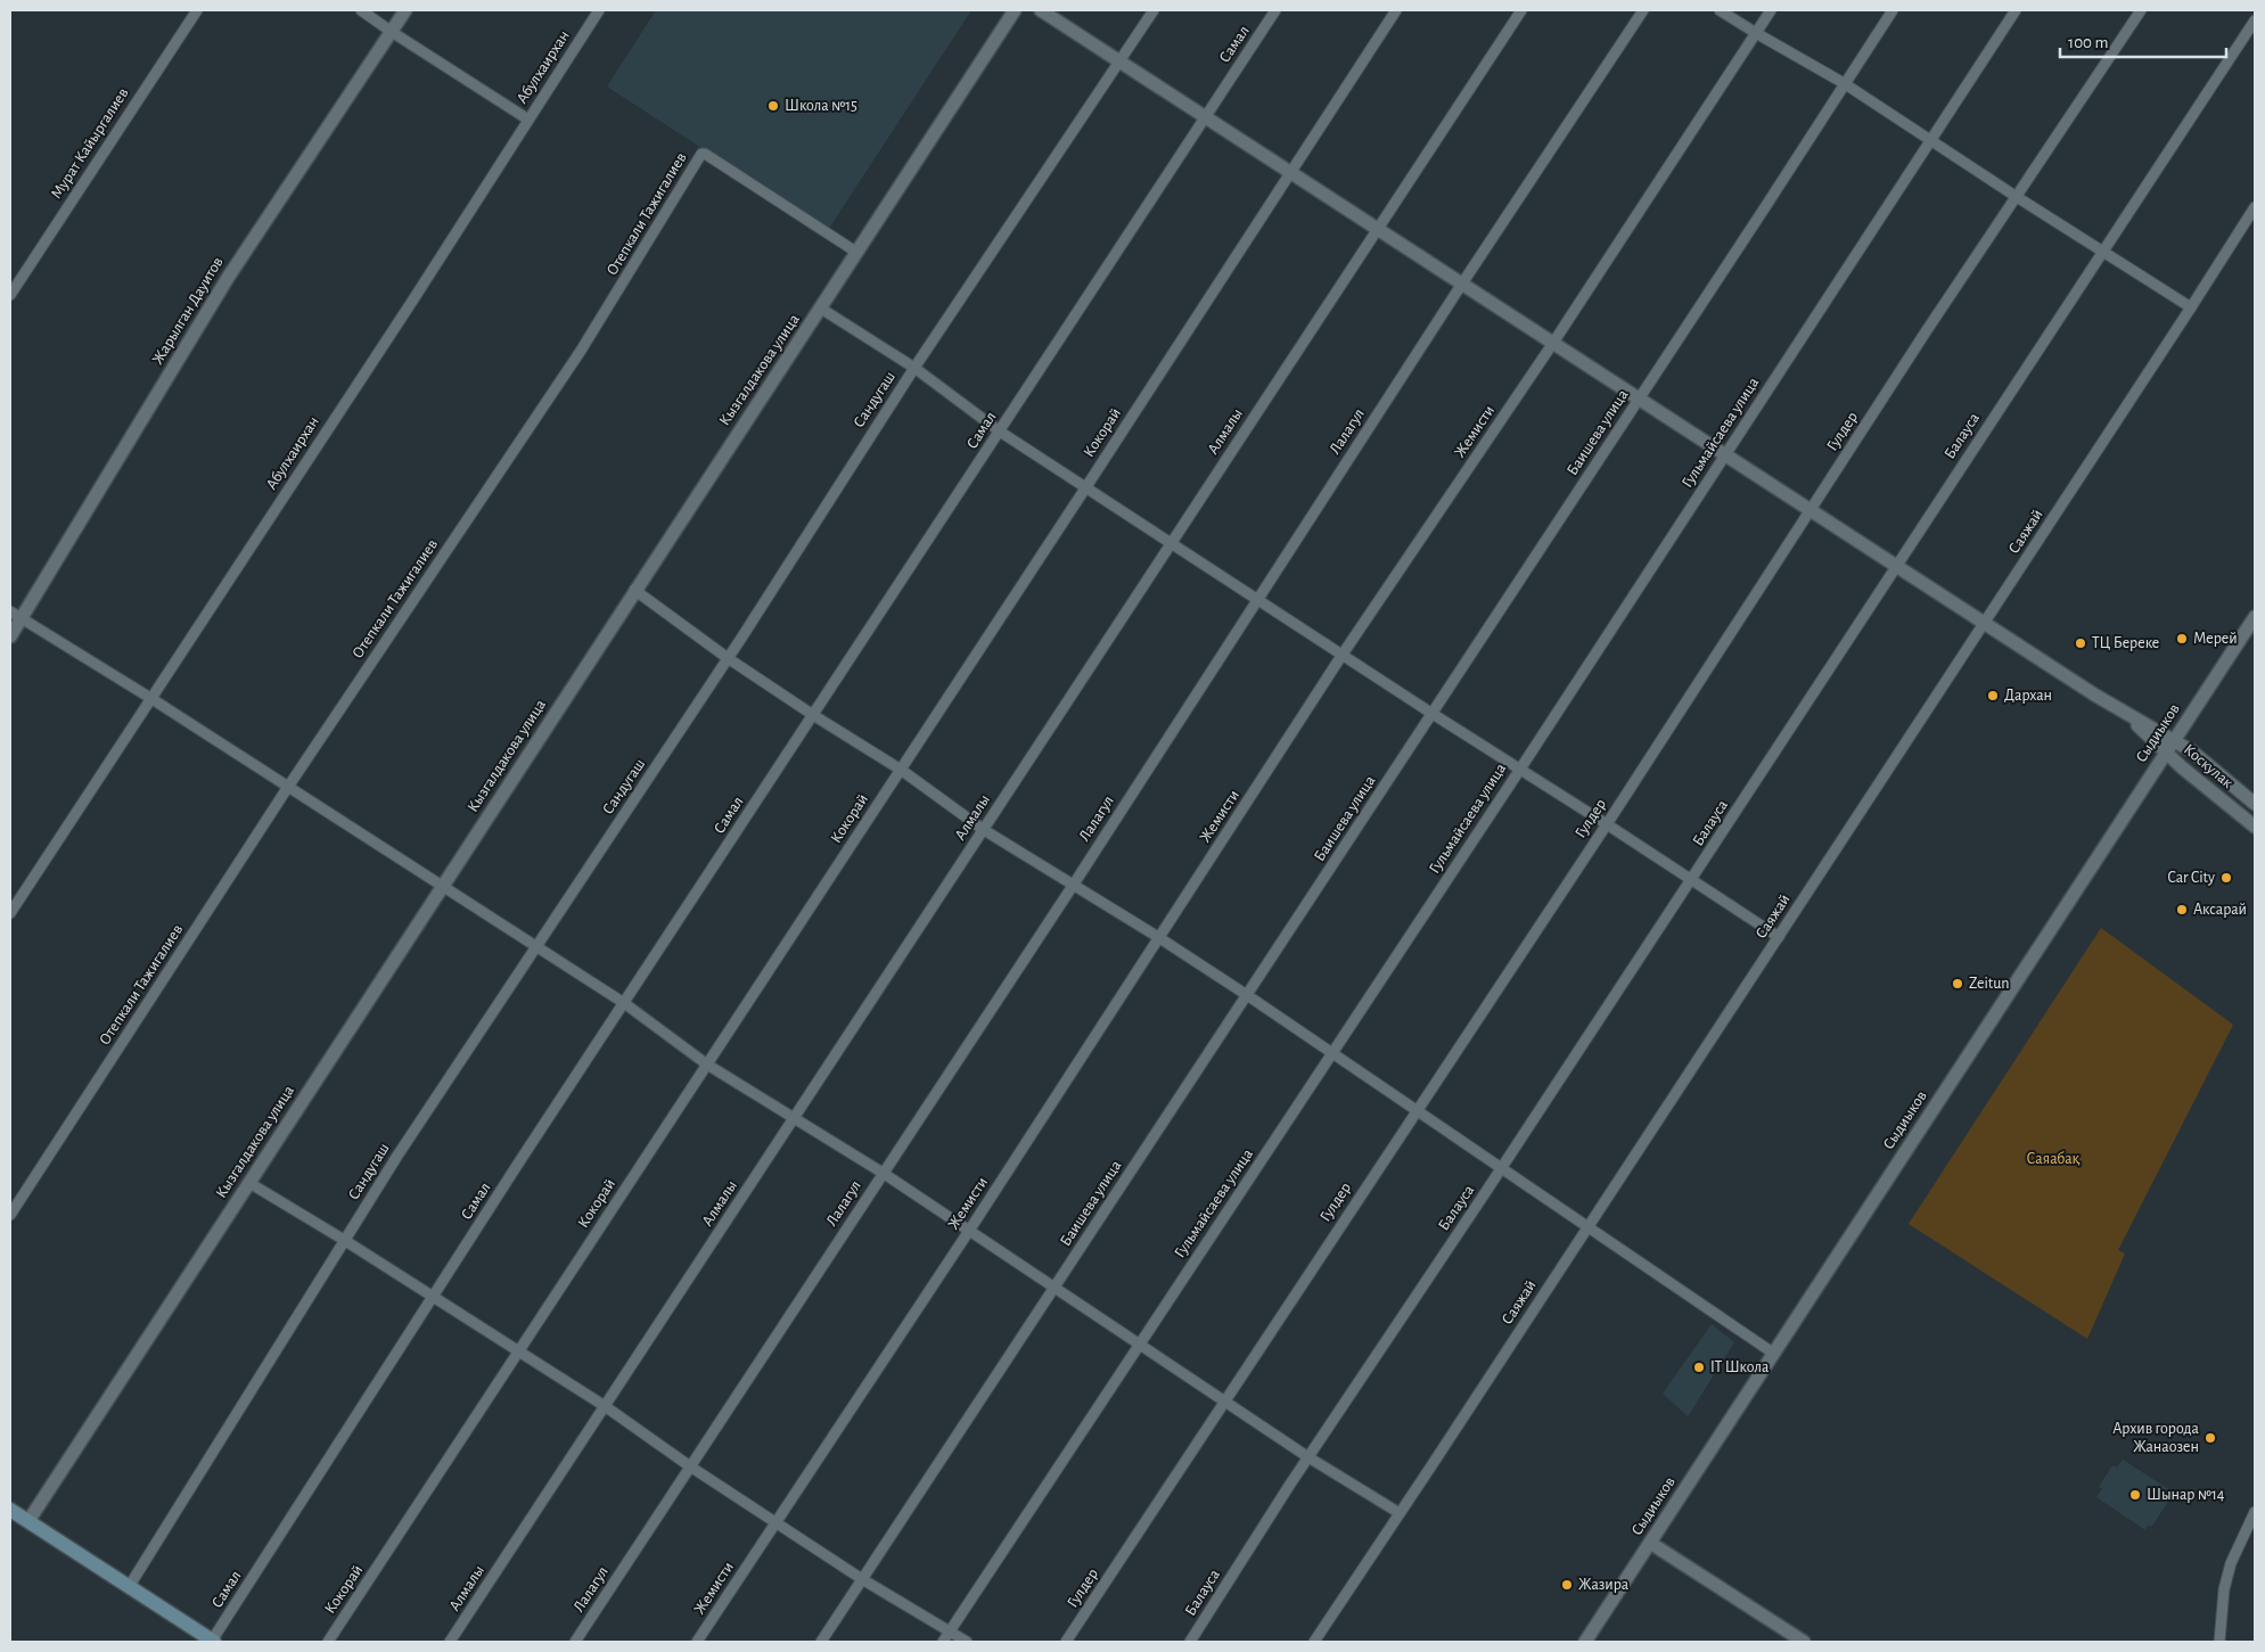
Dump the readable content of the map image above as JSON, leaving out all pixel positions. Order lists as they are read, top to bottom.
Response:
{
  "streets": {
    "street": [
      "Самал",
      "Абулхаирхан",
      "Мурат Кайыргалиев",
      "Отепкали Тажигалиев",
      "Жарылган Дауитов",
      "Кызгалдакова улица",
      "Сандугаш",
      "Алмалы",
      "Лалагул",
      "Жемисти",
      "Гулдер",
      "Кокорай",
      "Баишева улица",
      "Гульмайсаева улица",
      "Балауса",
      "Саяжай",
      "Сыдиыков",
      "Коскулак"
    ]
  },
  "crossings": [
    ["Отепкали Тажигалиев", "Кызгалдакова улица"],
    ["Сыдиыков", "Коскулак"]
  ],
  "parks": ["Саяабақ"],
  "places": [
    "Школа №15",
    "Мерей",
    "ТЦ Береке",
    "Дархан",
    "Car City",
    "Аксарай",
    "Zeitun",
    "IT Школа",
    "Архив города Жанаозен",
    "Шынар №14",
    "Жазира"
  ],
  "scale_bar": "100 m"
}
